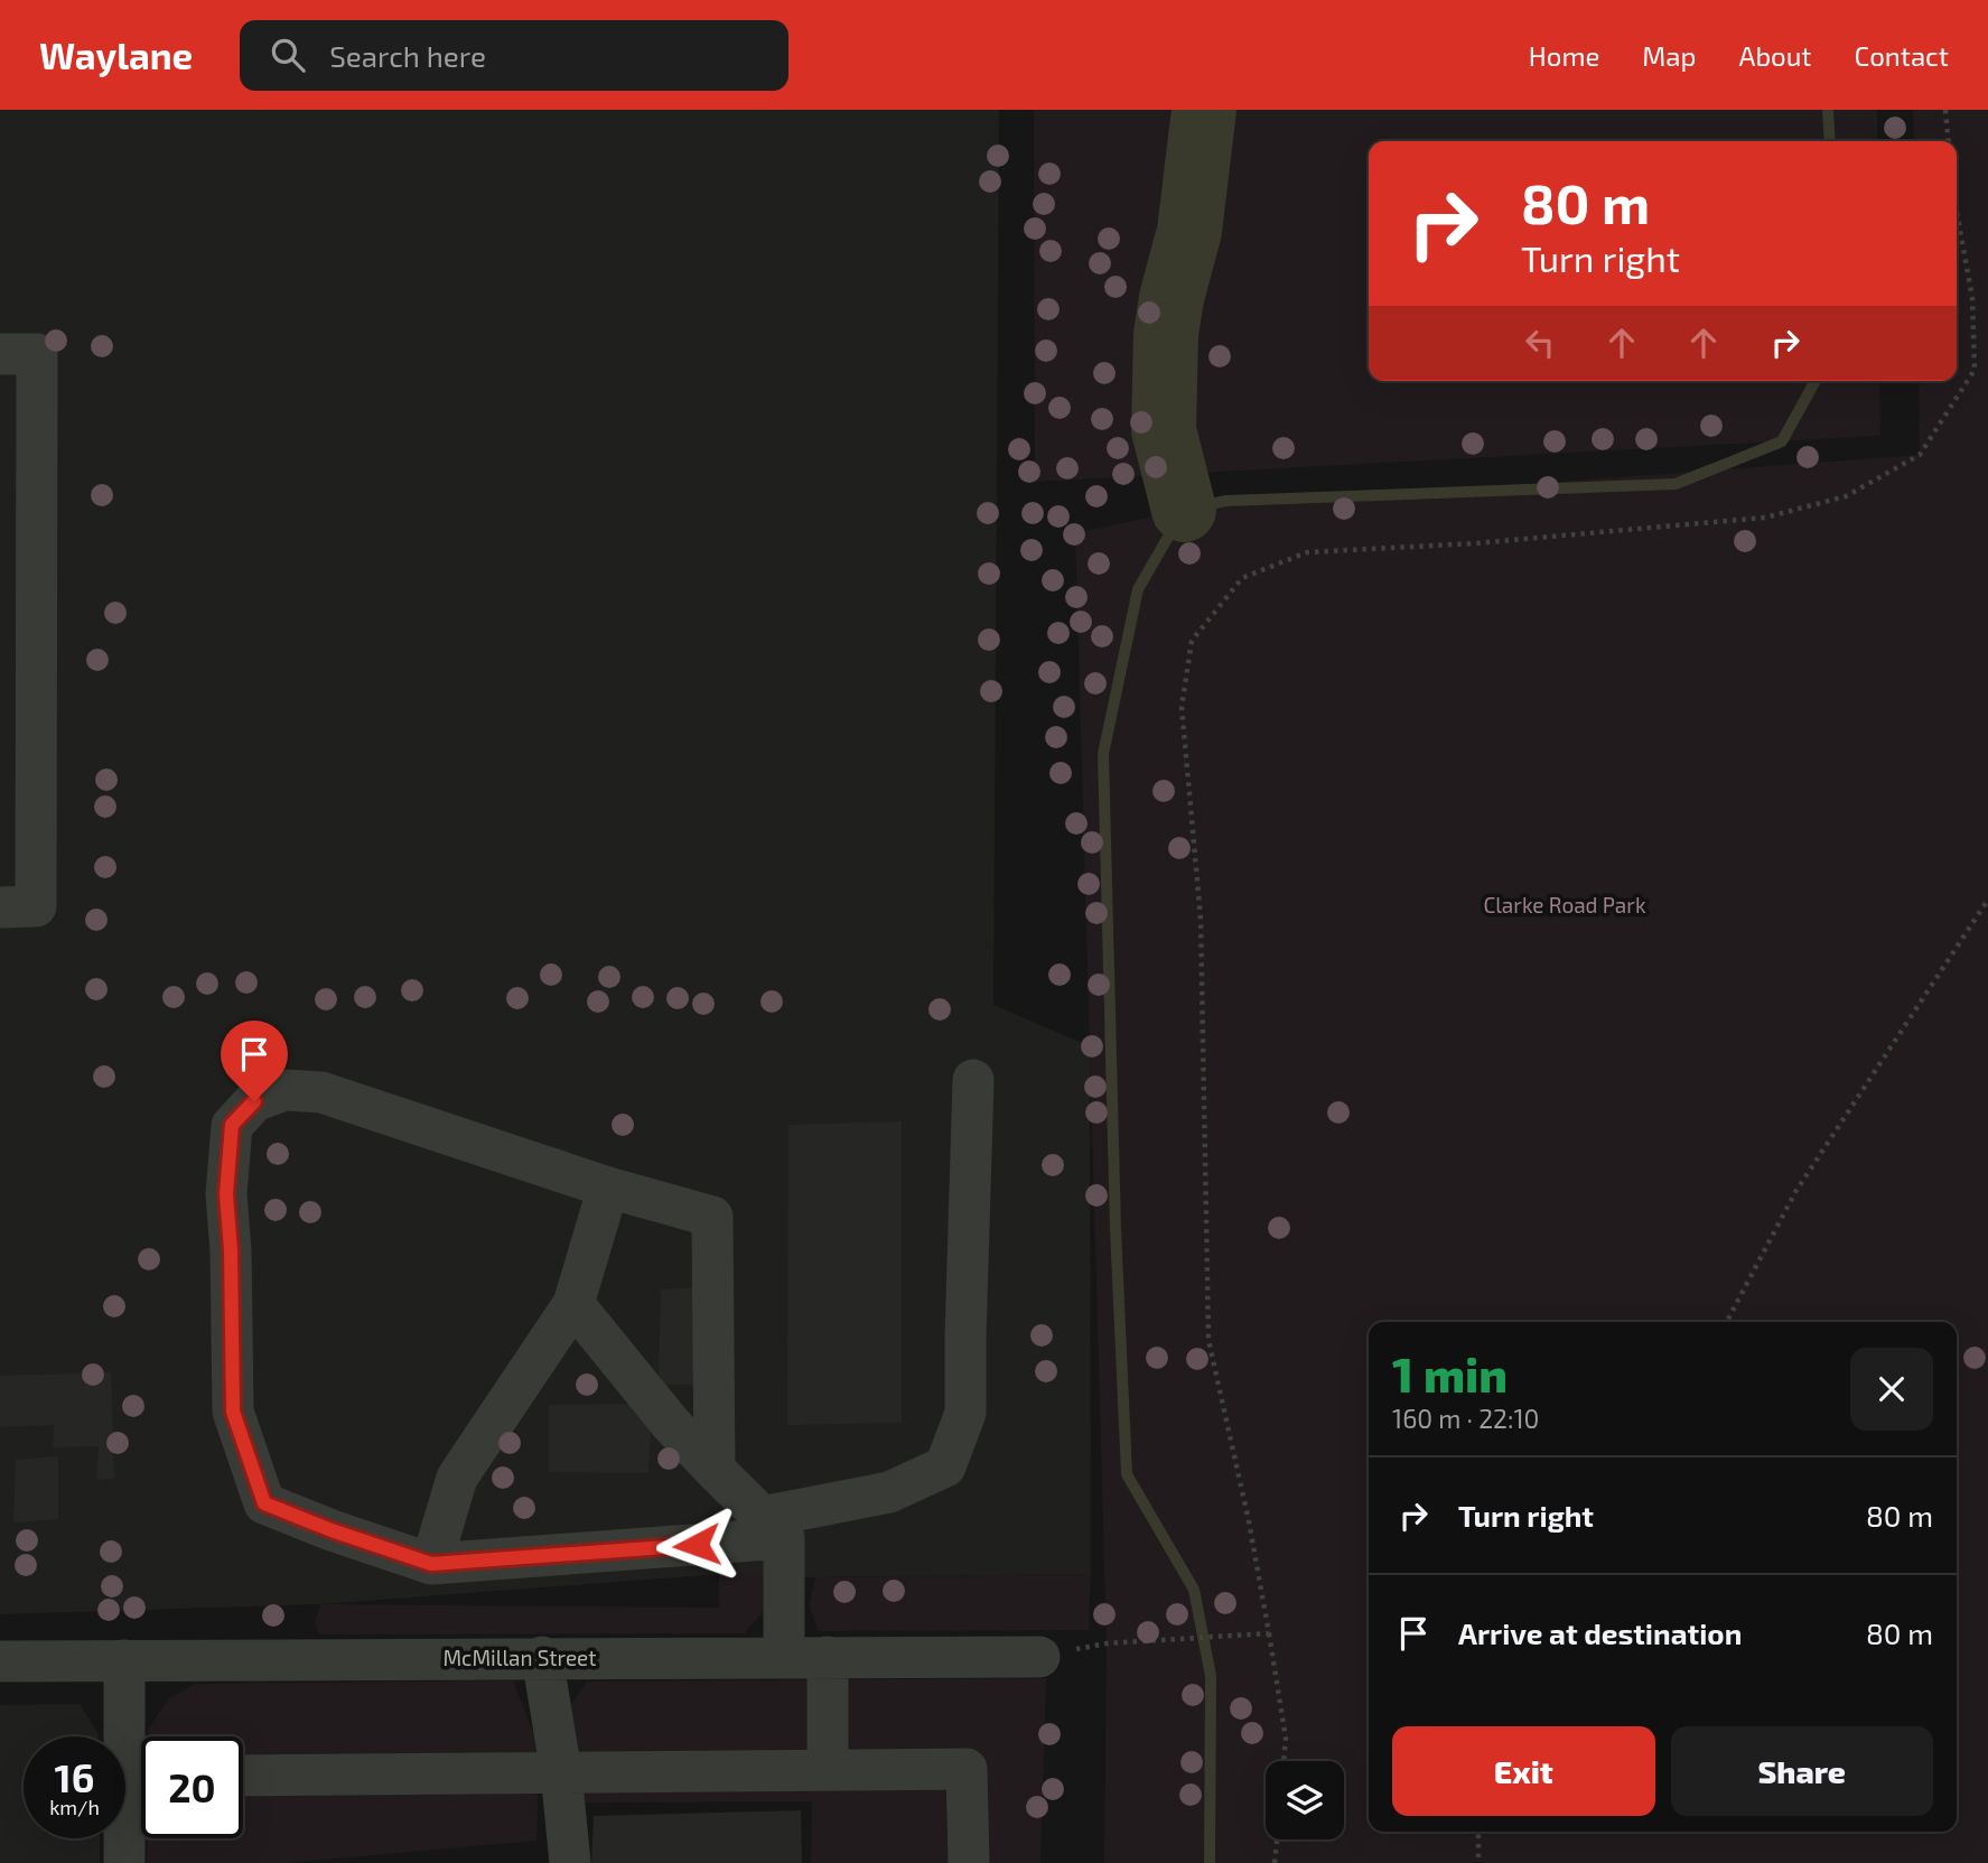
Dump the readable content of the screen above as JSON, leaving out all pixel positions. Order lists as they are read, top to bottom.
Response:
{
  "streets": {
    "street": ["McMillan Street"]
  },
  "parks": ["Clarke Road Park"],
  "page": {
    "header": "Waylane",
    "search": "Search here",
    "nav": [
      "Home",
      "Map",
      "About",
      "Contact"
    ],
    "turn": ["80 m", "Turn right"],
    "heading": ["1 min", "160 m · 22:10"],
    "list": [
      {
        "name": "Turn right",
        "value": "80 m"
      },
      {
        "name": "Arrive at destination",
        "value": "80 m"
      }
    ],
    "buttons": ["Exit", "Share"],
    "speed": "16 km/h",
    "limit": "20"
  }
}
